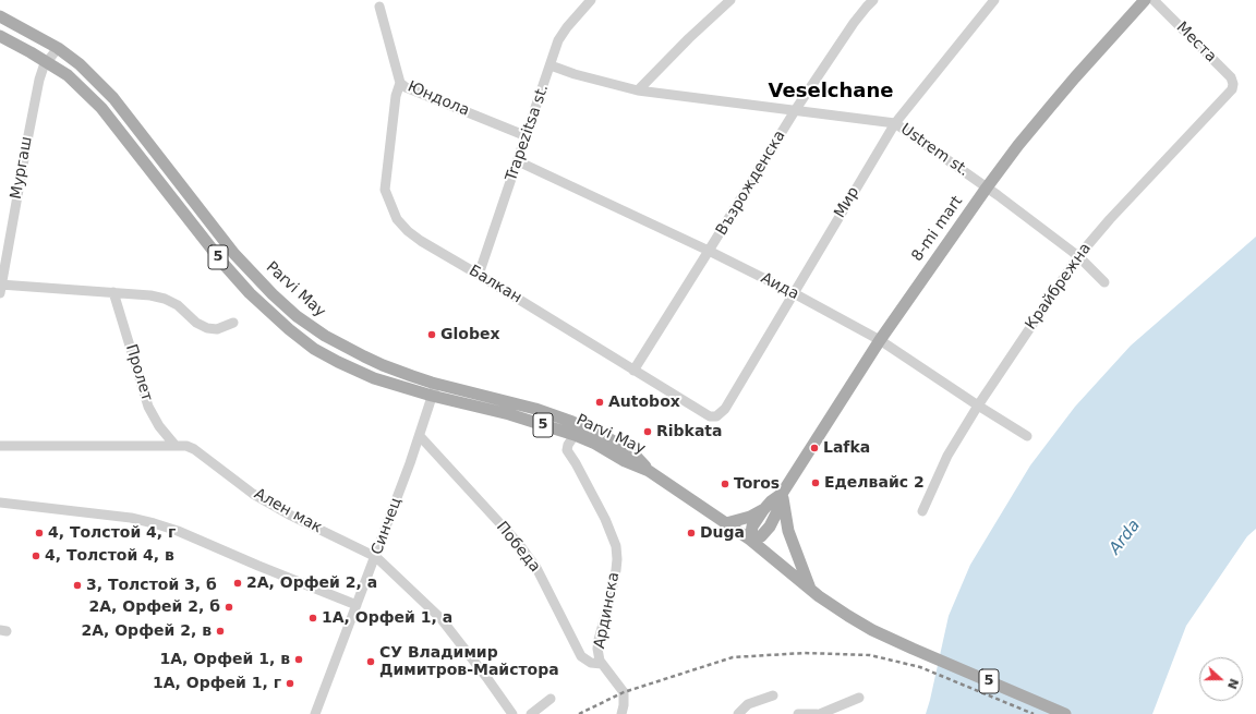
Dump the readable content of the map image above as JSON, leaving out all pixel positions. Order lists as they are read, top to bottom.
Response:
{
  "streets": {
    "main road": ["8-mi mart", "5", "Parvi May"],
    "street": [
      "Места",
      "Юндола",
      "Trapezitsa st.",
      "Ustrem st.",
      "Мургаш",
      "Възрожденска",
      "Мир",
      "Балкан",
      "Аида",
      "Крайбрежна",
      "Пролет",
      "Ален мак",
      "Синчец",
      "Победа",
      "Ардинска"
    ]
  },
  "crossings": [
    ["Места", "Крайбрежна"],
    ["Юндола", "Trapezitsa st."],
    ["Юндола", "Балкан"],
    ["Trapezitsa st.", "Ustrem st."],
    ["Trapezitsa st.", "Балкан"],
    ["Trapezitsa st.", "Аида"],
    ["Ustrem st.", "Възрожденска"],
    ["Ustrem st.", "Мир"],
    ["Ustrem st.", "8-mi mart"],
    ["Ustrem st.", "Крайбрежна"],
    ["Мургаш", "Parvi May"],
    ["Възрожденска", "Балкан"],
    ["Възрожденска", "Аида"],
    ["Мир", "Балкан"],
    ["Мир", "Аида"],
    ["8-mi mart", "Аида"],
    ["Аида", "Крайбрежна"],
    ["Parvi May", "Синчец"],
    ["Parvi May", "Ардинска"],
    ["Пролет", "Ален мак"],
    ["Ален мак", "Синчец"],
    ["Синчец", "Победа"],
    ["Победа", "Ардинска"]
  ],
  "districts": ["Veselchane"],
  "water": ["Arda"],
  "places": [
    "Globex",
    "Autobox",
    "Ribkata",
    "Lafka",
    "Еделвайс 2",
    "Toros",
    "4, Толстой 4, г",
    "Duga",
    "4, Толстой 4, в",
    "2А, Орфей 2, а",
    "3, Толстой 3, б",
    "2А, Орфей 2, б",
    "1А, Орфей 1, а",
    "2А, Орфей 2, в",
    "1А, Орфей 1, в",
    "СУ Владимир Димитров-Майстора",
    "1А, Орфей 1, г"
  ],
  "north": "right"
}
